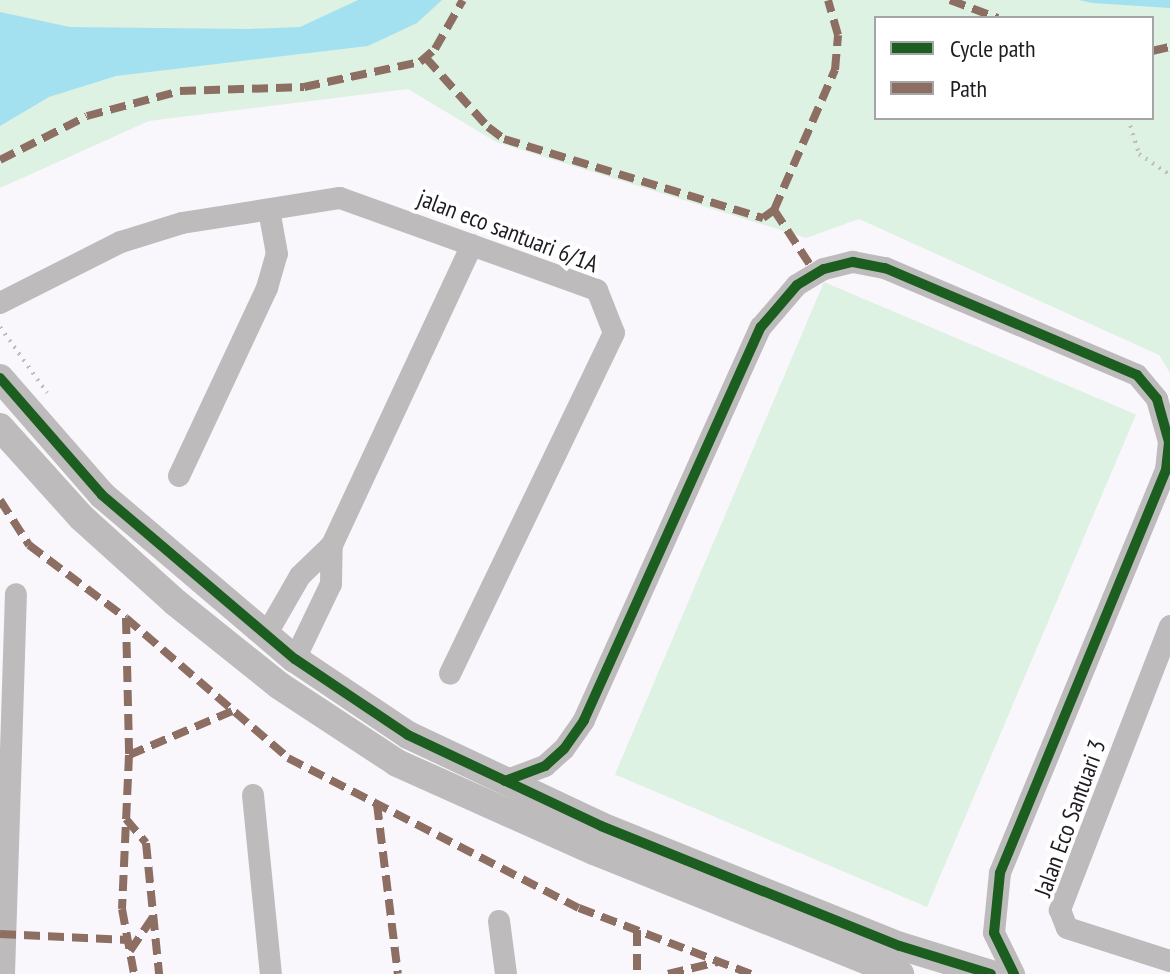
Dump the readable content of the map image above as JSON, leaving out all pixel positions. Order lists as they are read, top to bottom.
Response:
{
  "streets": {
    "street": ["jalan eco santuari 6/1A", "Jalan Eco Santuari 3"]
  },
  "legend": ["Cycle path", "Path"]
}
